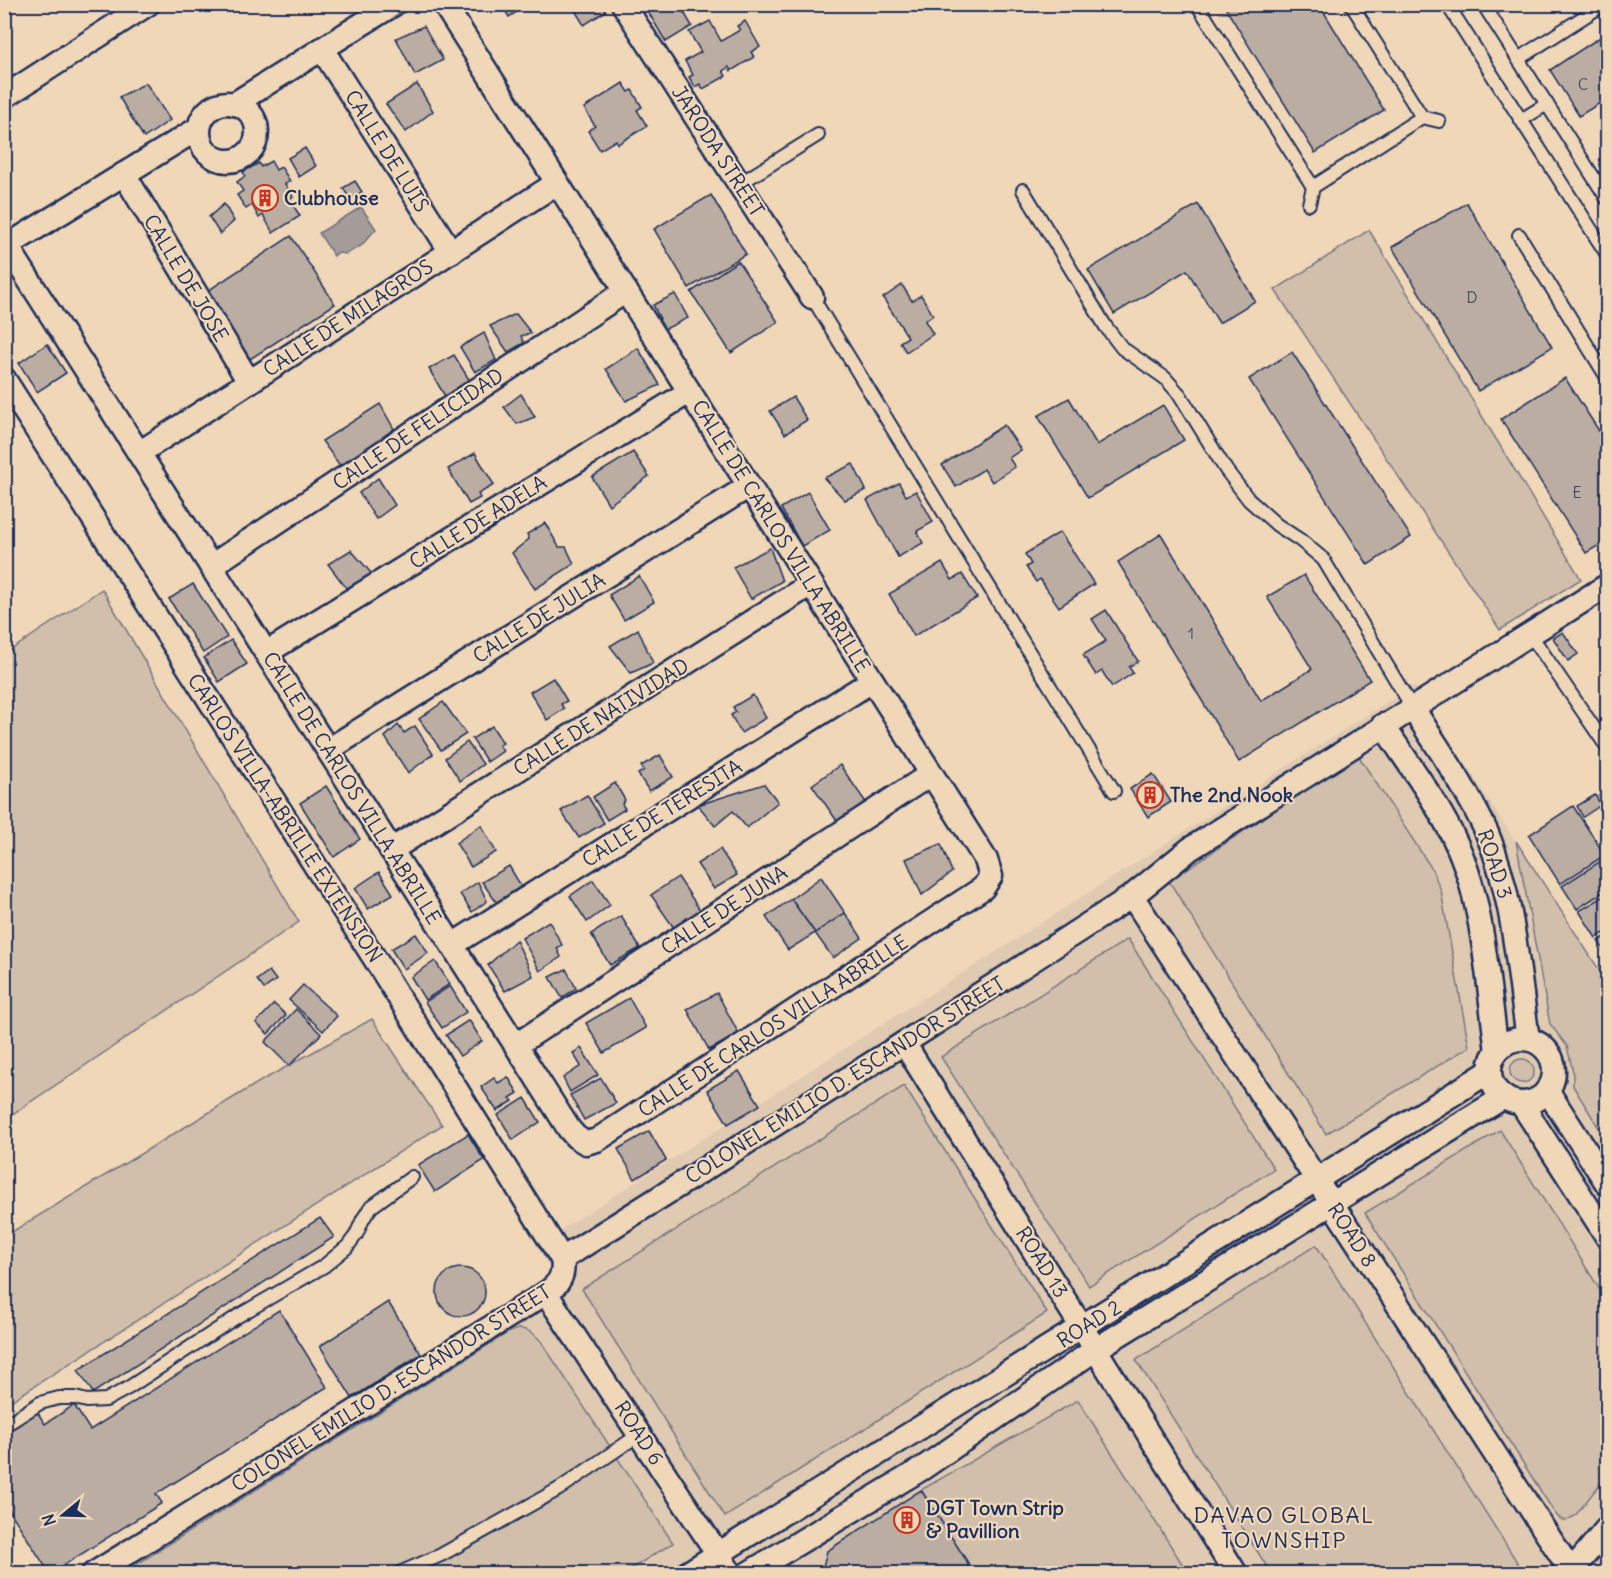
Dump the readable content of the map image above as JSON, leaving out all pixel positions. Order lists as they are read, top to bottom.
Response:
{
  "streets": {
    "street": [
      "CALLE DE LUIS",
      "JARODA STREET",
      "CALLE DE JOSE",
      "CALLE DE MILAGROS",
      "CALLE DE FELICIDAD",
      "CALLE DE ADELA",
      "CALLE DE CARLOS VILLA ABRILLE",
      "CALLE DE JULIA",
      "CALLE DE NATIVIDAD",
      "CALLE DE TERESITA",
      "CARLOS VILLA-ABRILLE EXTENSION",
      "ROAD 3",
      "CALLE DE JUNA",
      "COLONEL EMILIO D. ESCANDOR STREET",
      "ROAD 8",
      "ROAD 13",
      "ROAD 2",
      "ROAD 6"
    ]
  },
  "crossings": [
    ["CALLE DE LUIS", "CALLE DE MILAGROS"],
    ["CALLE DE JOSE", "CALLE DE MILAGROS"],
    ["CALLE DE MILAGROS", "CALLE DE CARLOS VILLA ABRILLE"],
    ["CALLE DE FELICIDAD", "CALLE DE CARLOS VILLA ABRILLE"],
    ["CALLE DE ADELA", "CALLE DE CARLOS VILLA ABRILLE"],
    ["CALLE DE CARLOS VILLA ABRILLE", "CALLE DE JULIA"],
    ["CALLE DE CARLOS VILLA ABRILLE", "CALLE DE NATIVIDAD"],
    ["CALLE DE CARLOS VILLA ABRILLE", "CALLE DE TERESITA"],
    ["CALLE DE CARLOS VILLA ABRILLE", "CALLE DE JUNA"],
    ["CARLOS VILLA-ABRILLE EXTENSION", "COLONEL EMILIO D. ESCANDOR STREET"],
    ["ROAD 3", "COLONEL EMILIO D. ESCANDOR STREET"],
    ["ROAD 3", "ROAD 2"],
    ["COLONEL EMILIO D. ESCANDOR STREET", "ROAD 8"],
    ["COLONEL EMILIO D. ESCANDOR STREET", "ROAD 13"],
    ["COLONEL EMILIO D. ESCANDOR STREET", "ROAD 6"],
    ["ROAD 8", "ROAD 2"],
    ["ROAD 13", "ROAD 2"],
    ["ROAD 2", "ROAD 6"]
  ],
  "districts": ["DAVAO GLOBAL TOWNSHIP"],
  "places": {
    "building": ["Clubhouse", "The 2nd Nook", "DGT Town Strip & Pavillion"]
  },
  "house_numbers": [
    "C",
    "D",
    "E",
    "1"
  ],
  "north": "left"
}
